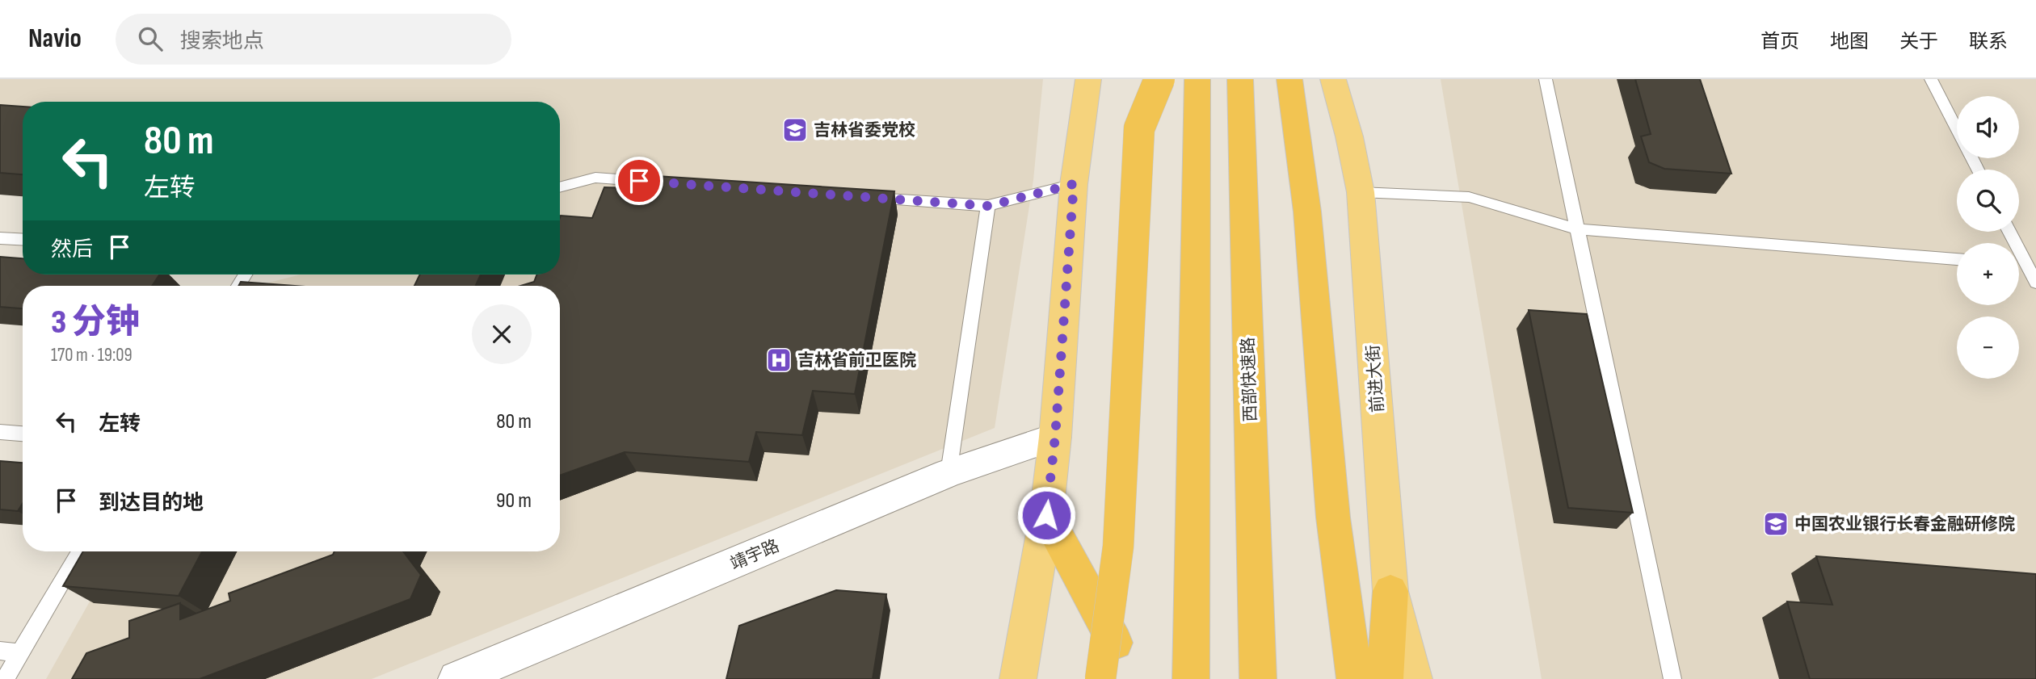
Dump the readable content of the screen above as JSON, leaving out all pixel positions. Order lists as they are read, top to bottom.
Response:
{
  "streets": {
    "highway": ["西部快速路"],
    "main road": ["前进大街"],
    "street": ["靖宇路"]
  },
  "places": {
    "school or university": ["吉林省委党校", "中国农业银行长春金融研修院"],
    "hospital": ["吉林省前卫医院"]
  },
  "page": {
    "header": "Navio",
    "search": "搜索地点",
    "nav": [
      "首页",
      "地图",
      "关于",
      "联系"
    ],
    "map_buttons": ["+", "−"],
    "turn": ["80 m", "左转"],
    "then": "然后",
    "heading": ["3 分钟", "170 m · 19:09"],
    "list": [
      {
        "name": "左转",
        "value": "80 m"
      },
      {
        "name": "到达目的地",
        "value": "90 m"
      }
    ]
  }
}
